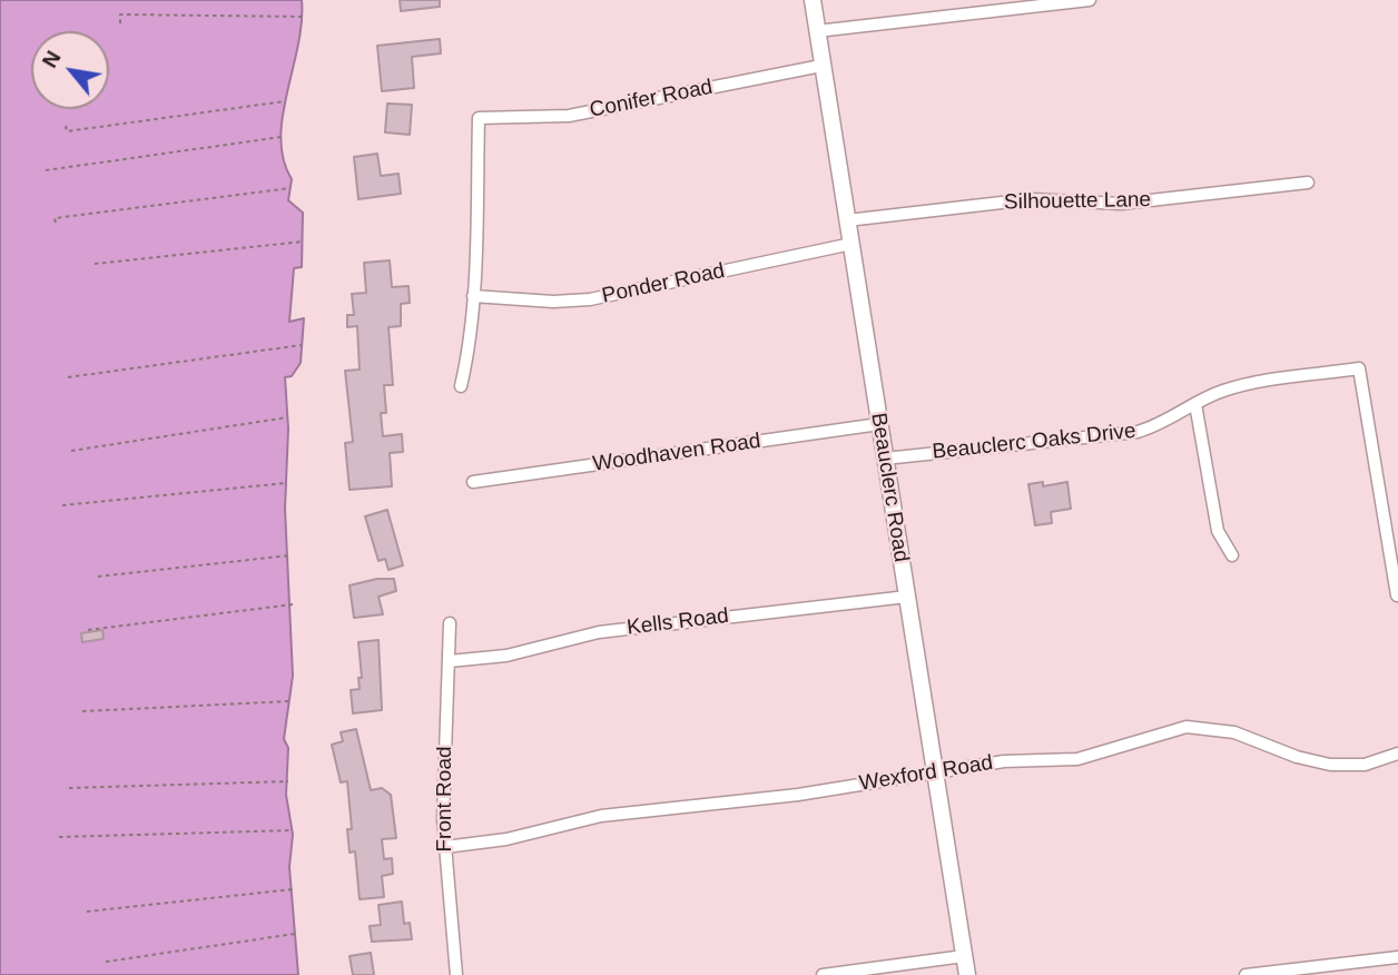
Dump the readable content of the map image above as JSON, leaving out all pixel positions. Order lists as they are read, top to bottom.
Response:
{
  "streets": {
    "street": [
      "Conifer Road",
      "Silhouette Lane",
      "Ponder Road",
      "Beauclerc Oaks Drive",
      "Woodhaven Road",
      "Beauclerc Road",
      "Kells Road",
      "Wexford Road",
      "Front Road"
    ]
  },
  "crossings": [
    ["Conifer Road", "Ponder Road"],
    ["Conifer Road", "Beauclerc Road"],
    ["Silhouette Lane", "Beauclerc Road"],
    ["Ponder Road", "Beauclerc Road"],
    ["Beauclerc Oaks Drive", "Beauclerc Road"],
    ["Woodhaven Road", "Beauclerc Road"],
    ["Beauclerc Road", "Kells Road"],
    ["Beauclerc Road", "Wexford Road"],
    ["Kells Road", "Front Road"],
    ["Wexford Road", "Front Road"]
  ],
  "north": "top left"
}
